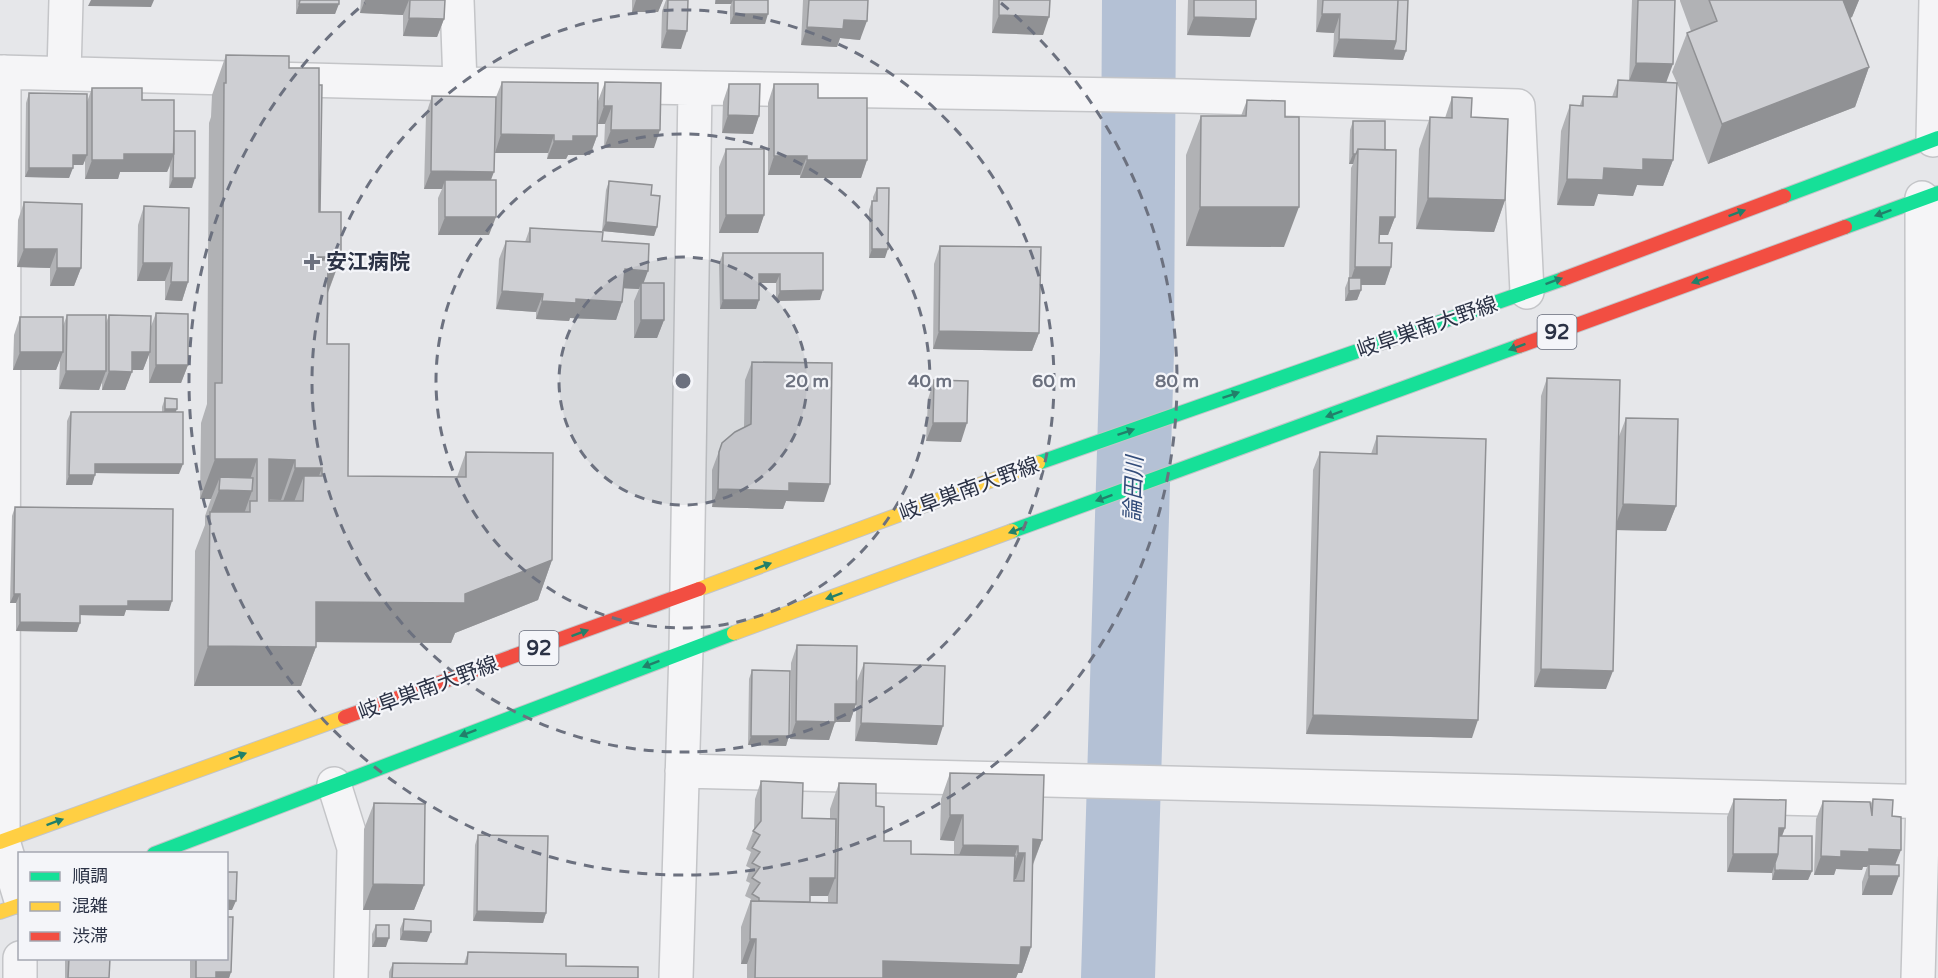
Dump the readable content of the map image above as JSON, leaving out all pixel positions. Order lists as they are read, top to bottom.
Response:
{
  "streets": {
    "main road": ["岐阜巣南大野線", "92"]
  },
  "water": ["論田川"],
  "places": {
    "health": ["安江病院"]
  },
  "legend": ["順調", "混雑", "渋滞"],
  "rings": [
    "20 m",
    "40 m",
    "60 m",
    "80 m"
  ]
}
